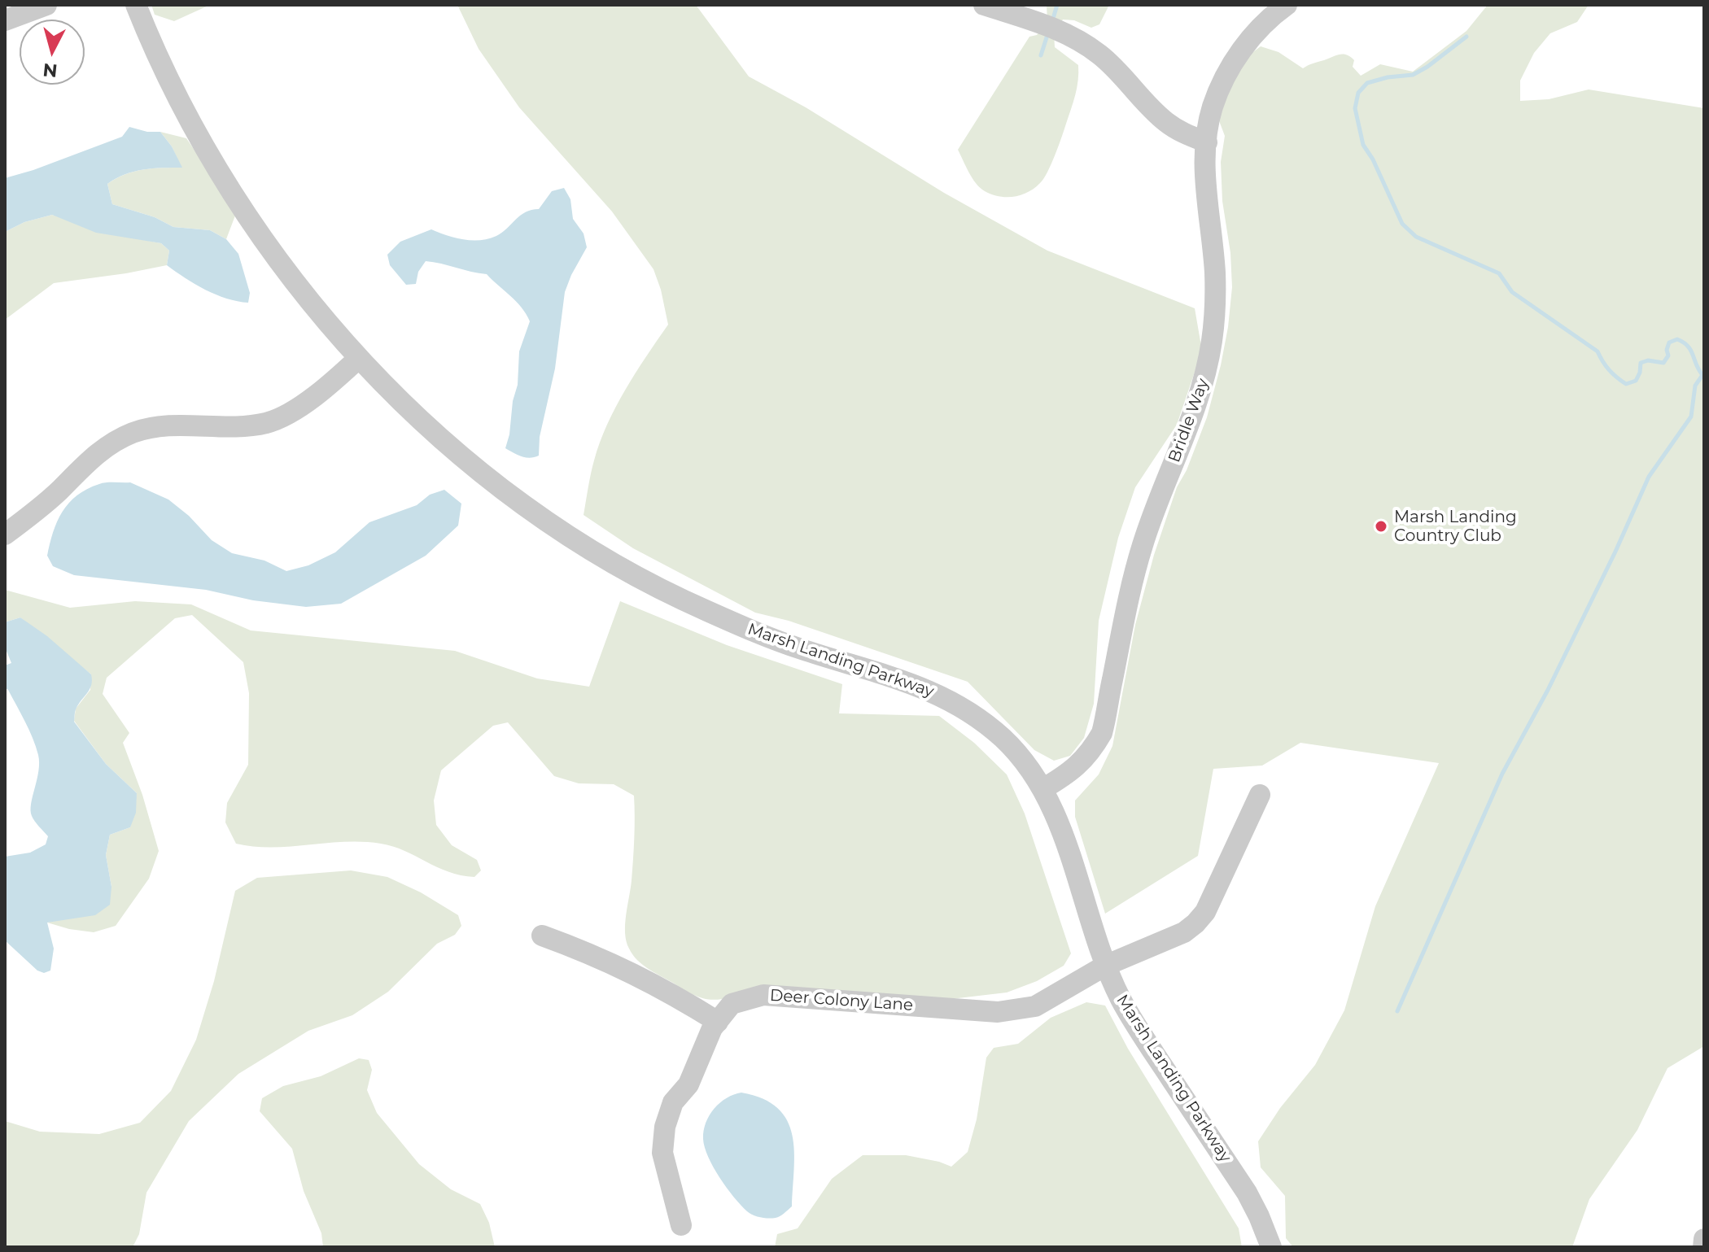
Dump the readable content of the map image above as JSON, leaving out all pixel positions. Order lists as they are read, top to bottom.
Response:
{
  "streets": {
    "street": ["Bridle Way", "Marsh Landing Parkway", "Deer Colony Lane"]
  },
  "crossings": [
    ["Bridle Way", "Marsh Landing Parkway"],
    ["Marsh Landing Parkway", "Deer Colony Lane"]
  ],
  "places": ["Marsh Landing Country Club"],
  "north": "bottom"
}
